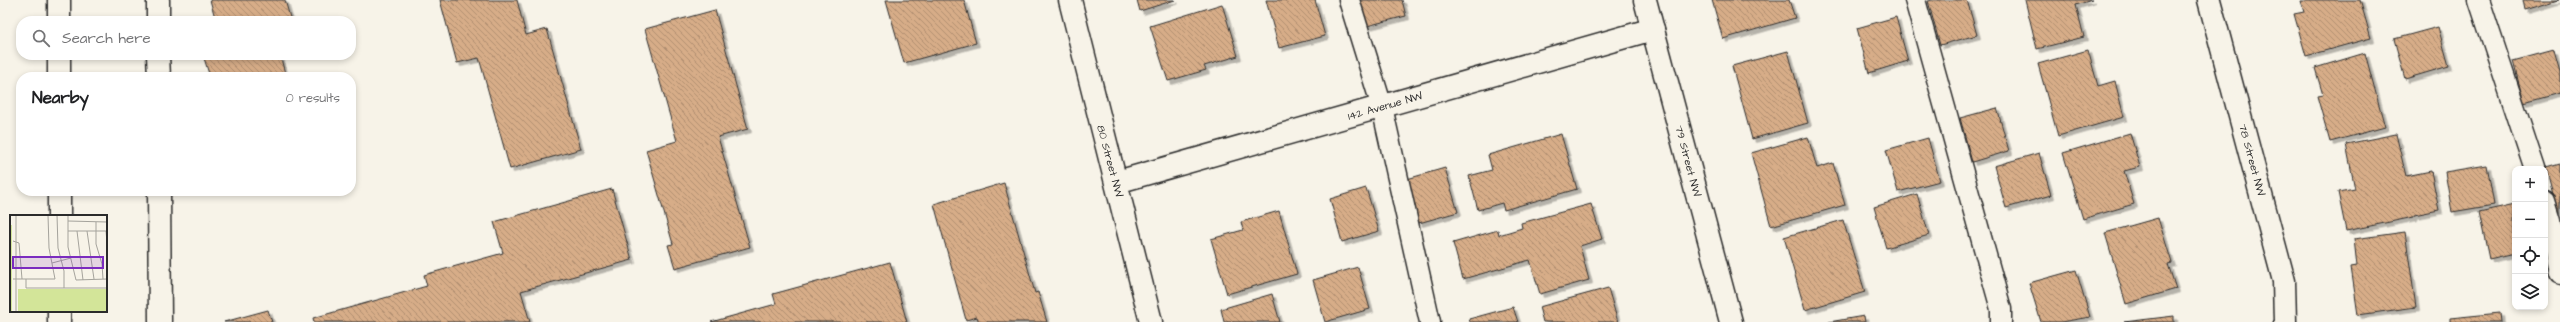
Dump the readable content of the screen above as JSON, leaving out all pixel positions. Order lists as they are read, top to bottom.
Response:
{
  "streets": {
    "street": [
      "142 Avenue NW",
      "78 Street NW",
      "80 Street NW",
      "79 Street NW"
    ]
  },
  "crossings": [
    ["142 Avenue NW", "80 Street NW"],
    ["142 Avenue NW", "79 Street NW"]
  ],
  "page": {
    "search": "Search here",
    "heading": ["Nearby", "0 results"],
    "map_buttons": ["+", "−"]
  }
}
